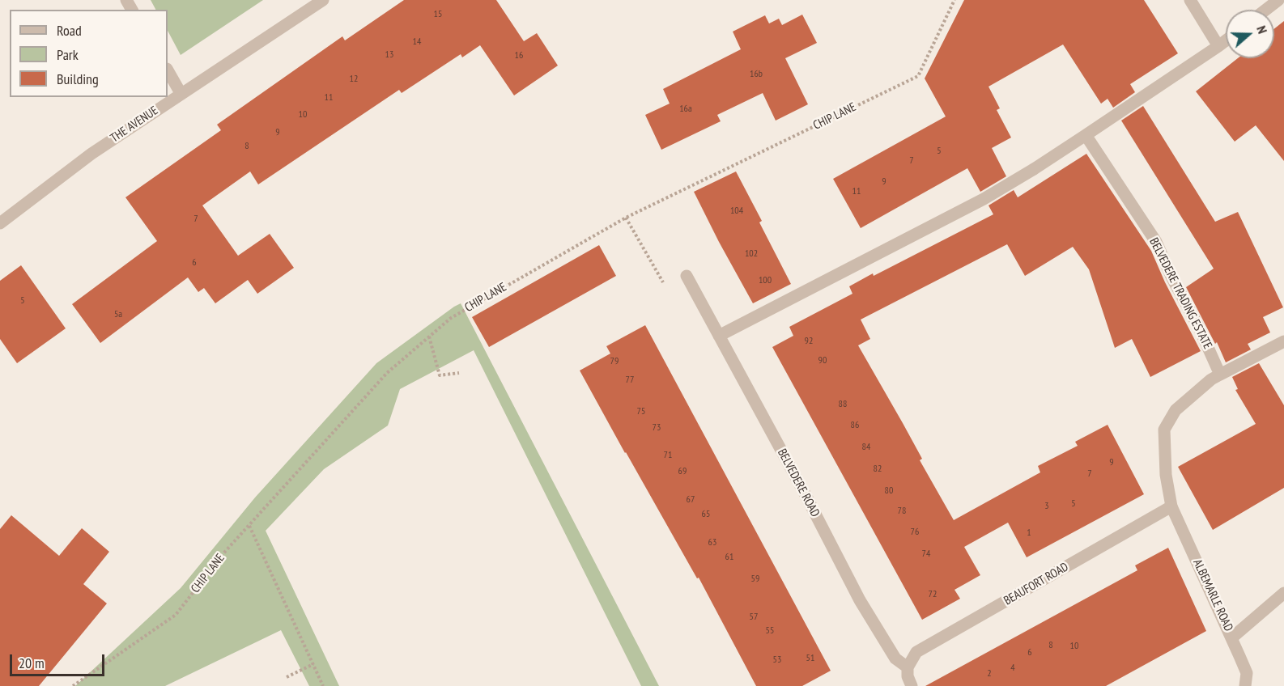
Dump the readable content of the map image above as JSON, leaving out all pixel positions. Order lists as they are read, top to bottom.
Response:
{
  "streets": {
    "street": [
      "THE AVENUE",
      "BELVEDERE TRADING ESTATE",
      "BELVEDERE ROAD",
      "BEAUFORT ROAD",
      "ALBEMARLE ROAD"
    ],
    "path": ["CHIP LANE"]
  },
  "crossings": [
    ["BELVEDERE ROAD", "BEAUFORT ROAD"],
    ["BEAUFORT ROAD", "ALBEMARLE ROAD"]
  ],
  "house_numbers": [
    "15",
    "14",
    "13",
    "16",
    "16b",
    "12",
    "11",
    "16a",
    "10",
    "9",
    "8",
    "5",
    "7",
    "9",
    "11",
    "104",
    "7",
    "102",
    "6",
    "100",
    "5",
    "5a",
    "92",
    "90",
    "79",
    "77",
    "88",
    "75",
    "86",
    "73",
    "84",
    "71",
    "9",
    "82",
    "69",
    "7",
    "80",
    "67",
    "5",
    "3",
    "78",
    "65",
    "76",
    "1",
    "63",
    "74",
    "61",
    "59",
    "72",
    "57",
    "55",
    "8",
    "10",
    "6",
    "51",
    "53",
    "4",
    "2"
  ],
  "legend": ["Road", "Park", "Building"],
  "scale_bar": "20 m",
  "north": "right"
}
